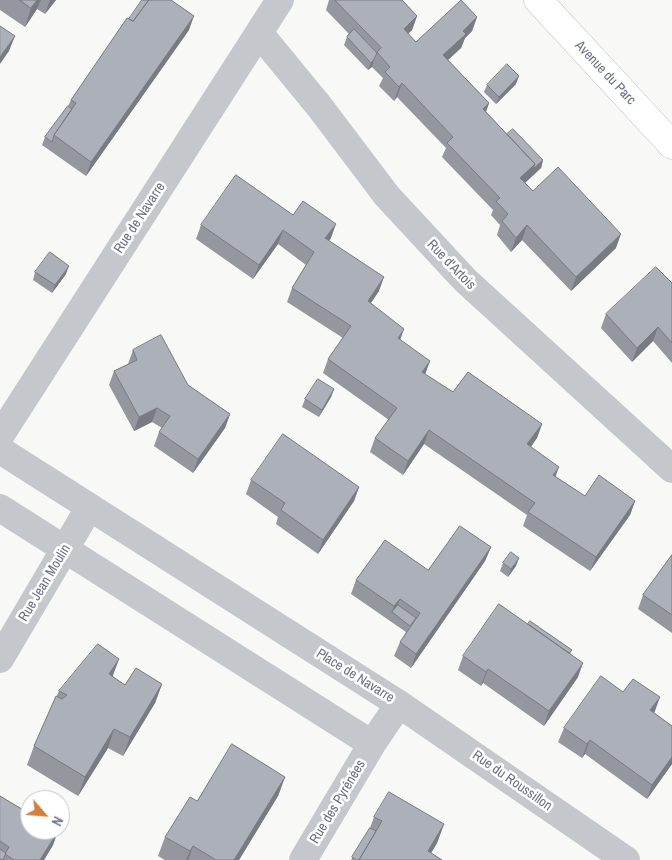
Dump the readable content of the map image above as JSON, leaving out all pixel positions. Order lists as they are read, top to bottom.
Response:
{
  "streets": {
    "street": [
      "Avenue du Parc",
      "Rue de Navarre",
      "Rue d'Artois",
      "Rue Jean Moulin",
      "Place de Navarre",
      "Rue du Roussillon",
      "Rue des Pyrénées"
    ]
  },
  "crossings": [
    ["Rue de Navarre", "Rue d'Artois"],
    ["Rue Jean Moulin", "Place de Navarre"],
    ["Place de Navarre", "Rue du Roussillon"],
    ["Place de Navarre", "Rue des Pyrénées"]
  ],
  "north": "bottom right"
}
